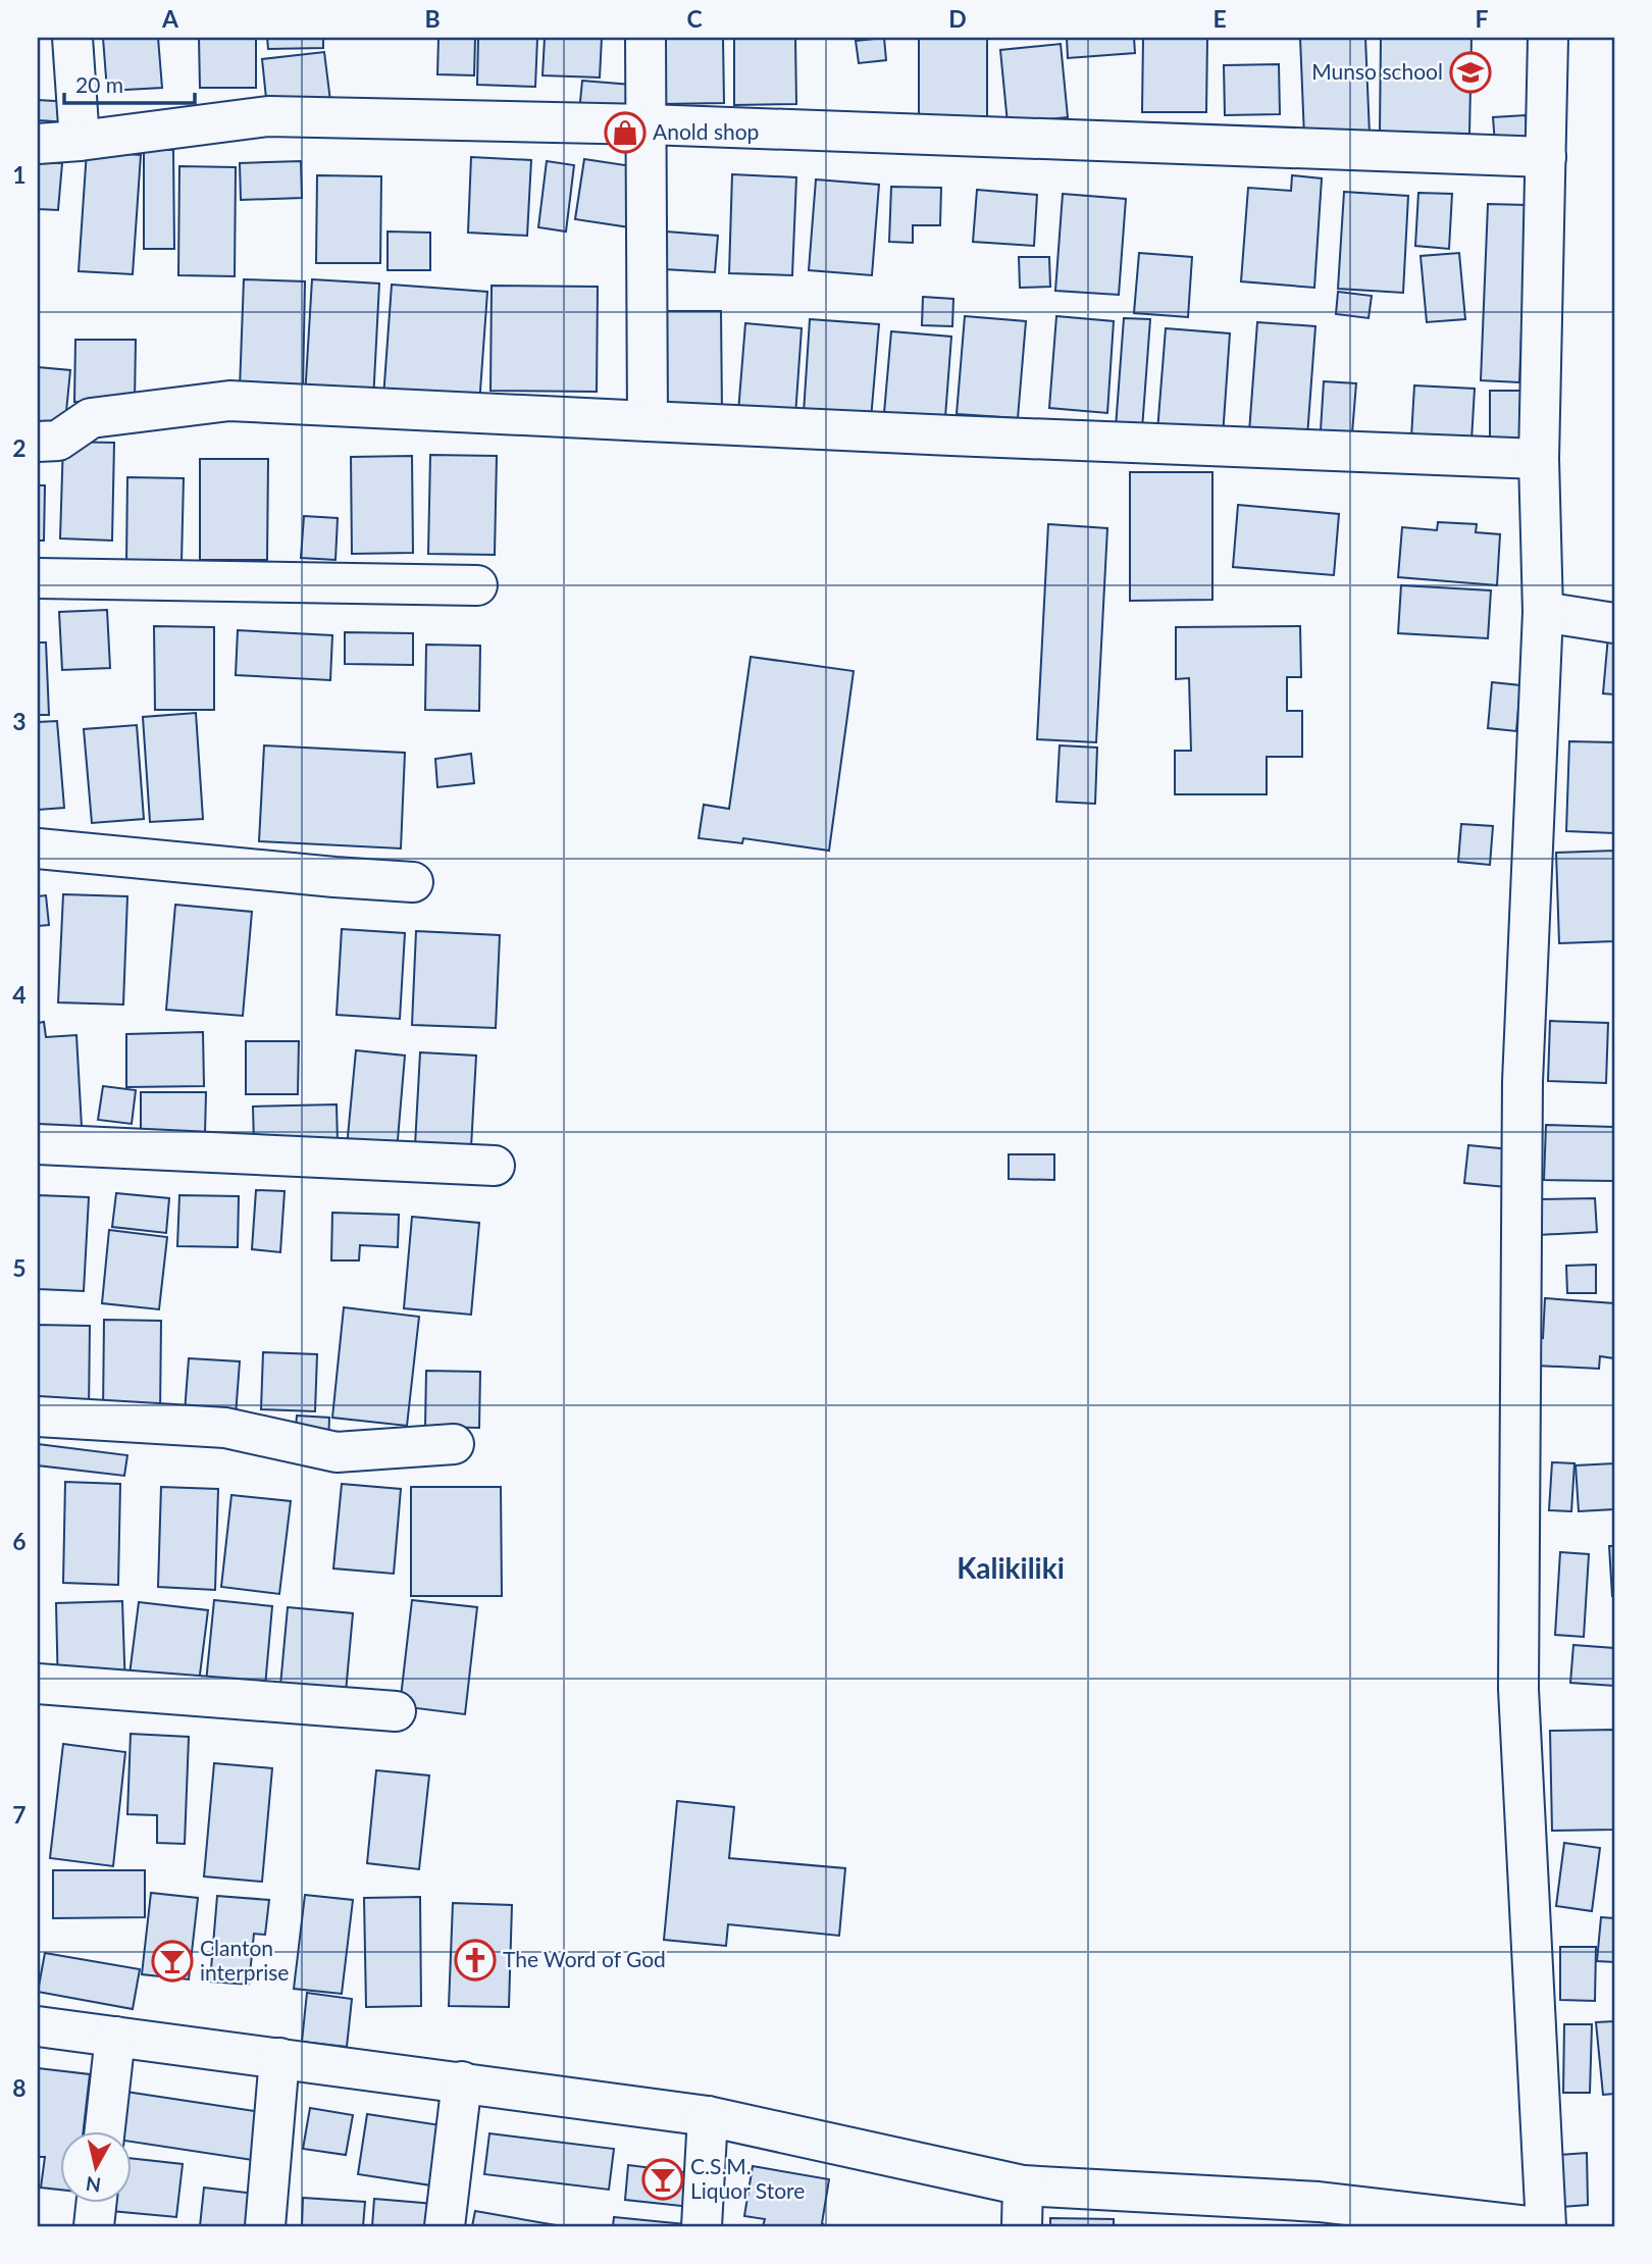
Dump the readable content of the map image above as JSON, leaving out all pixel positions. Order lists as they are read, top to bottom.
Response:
{
  "districts": ["Kalikiliki"],
  "places": {
    "school or university": ["Munso school"],
    "shop": ["Anold shop"],
    "church": ["The Word of God"],
    "bar": ["Clanton interprise", "C.S.M. Liquor Store"]
  },
  "scale_bar": "20 m",
  "north": "bottom",
  "grid": {
    "columns": [
      "A",
      "B",
      "C",
      "D",
      "E",
      "F"
    ],
    "rows": [
      "1",
      "2",
      "3",
      "4",
      "5",
      "6",
      "7",
      "8"
    ]
  }
}
